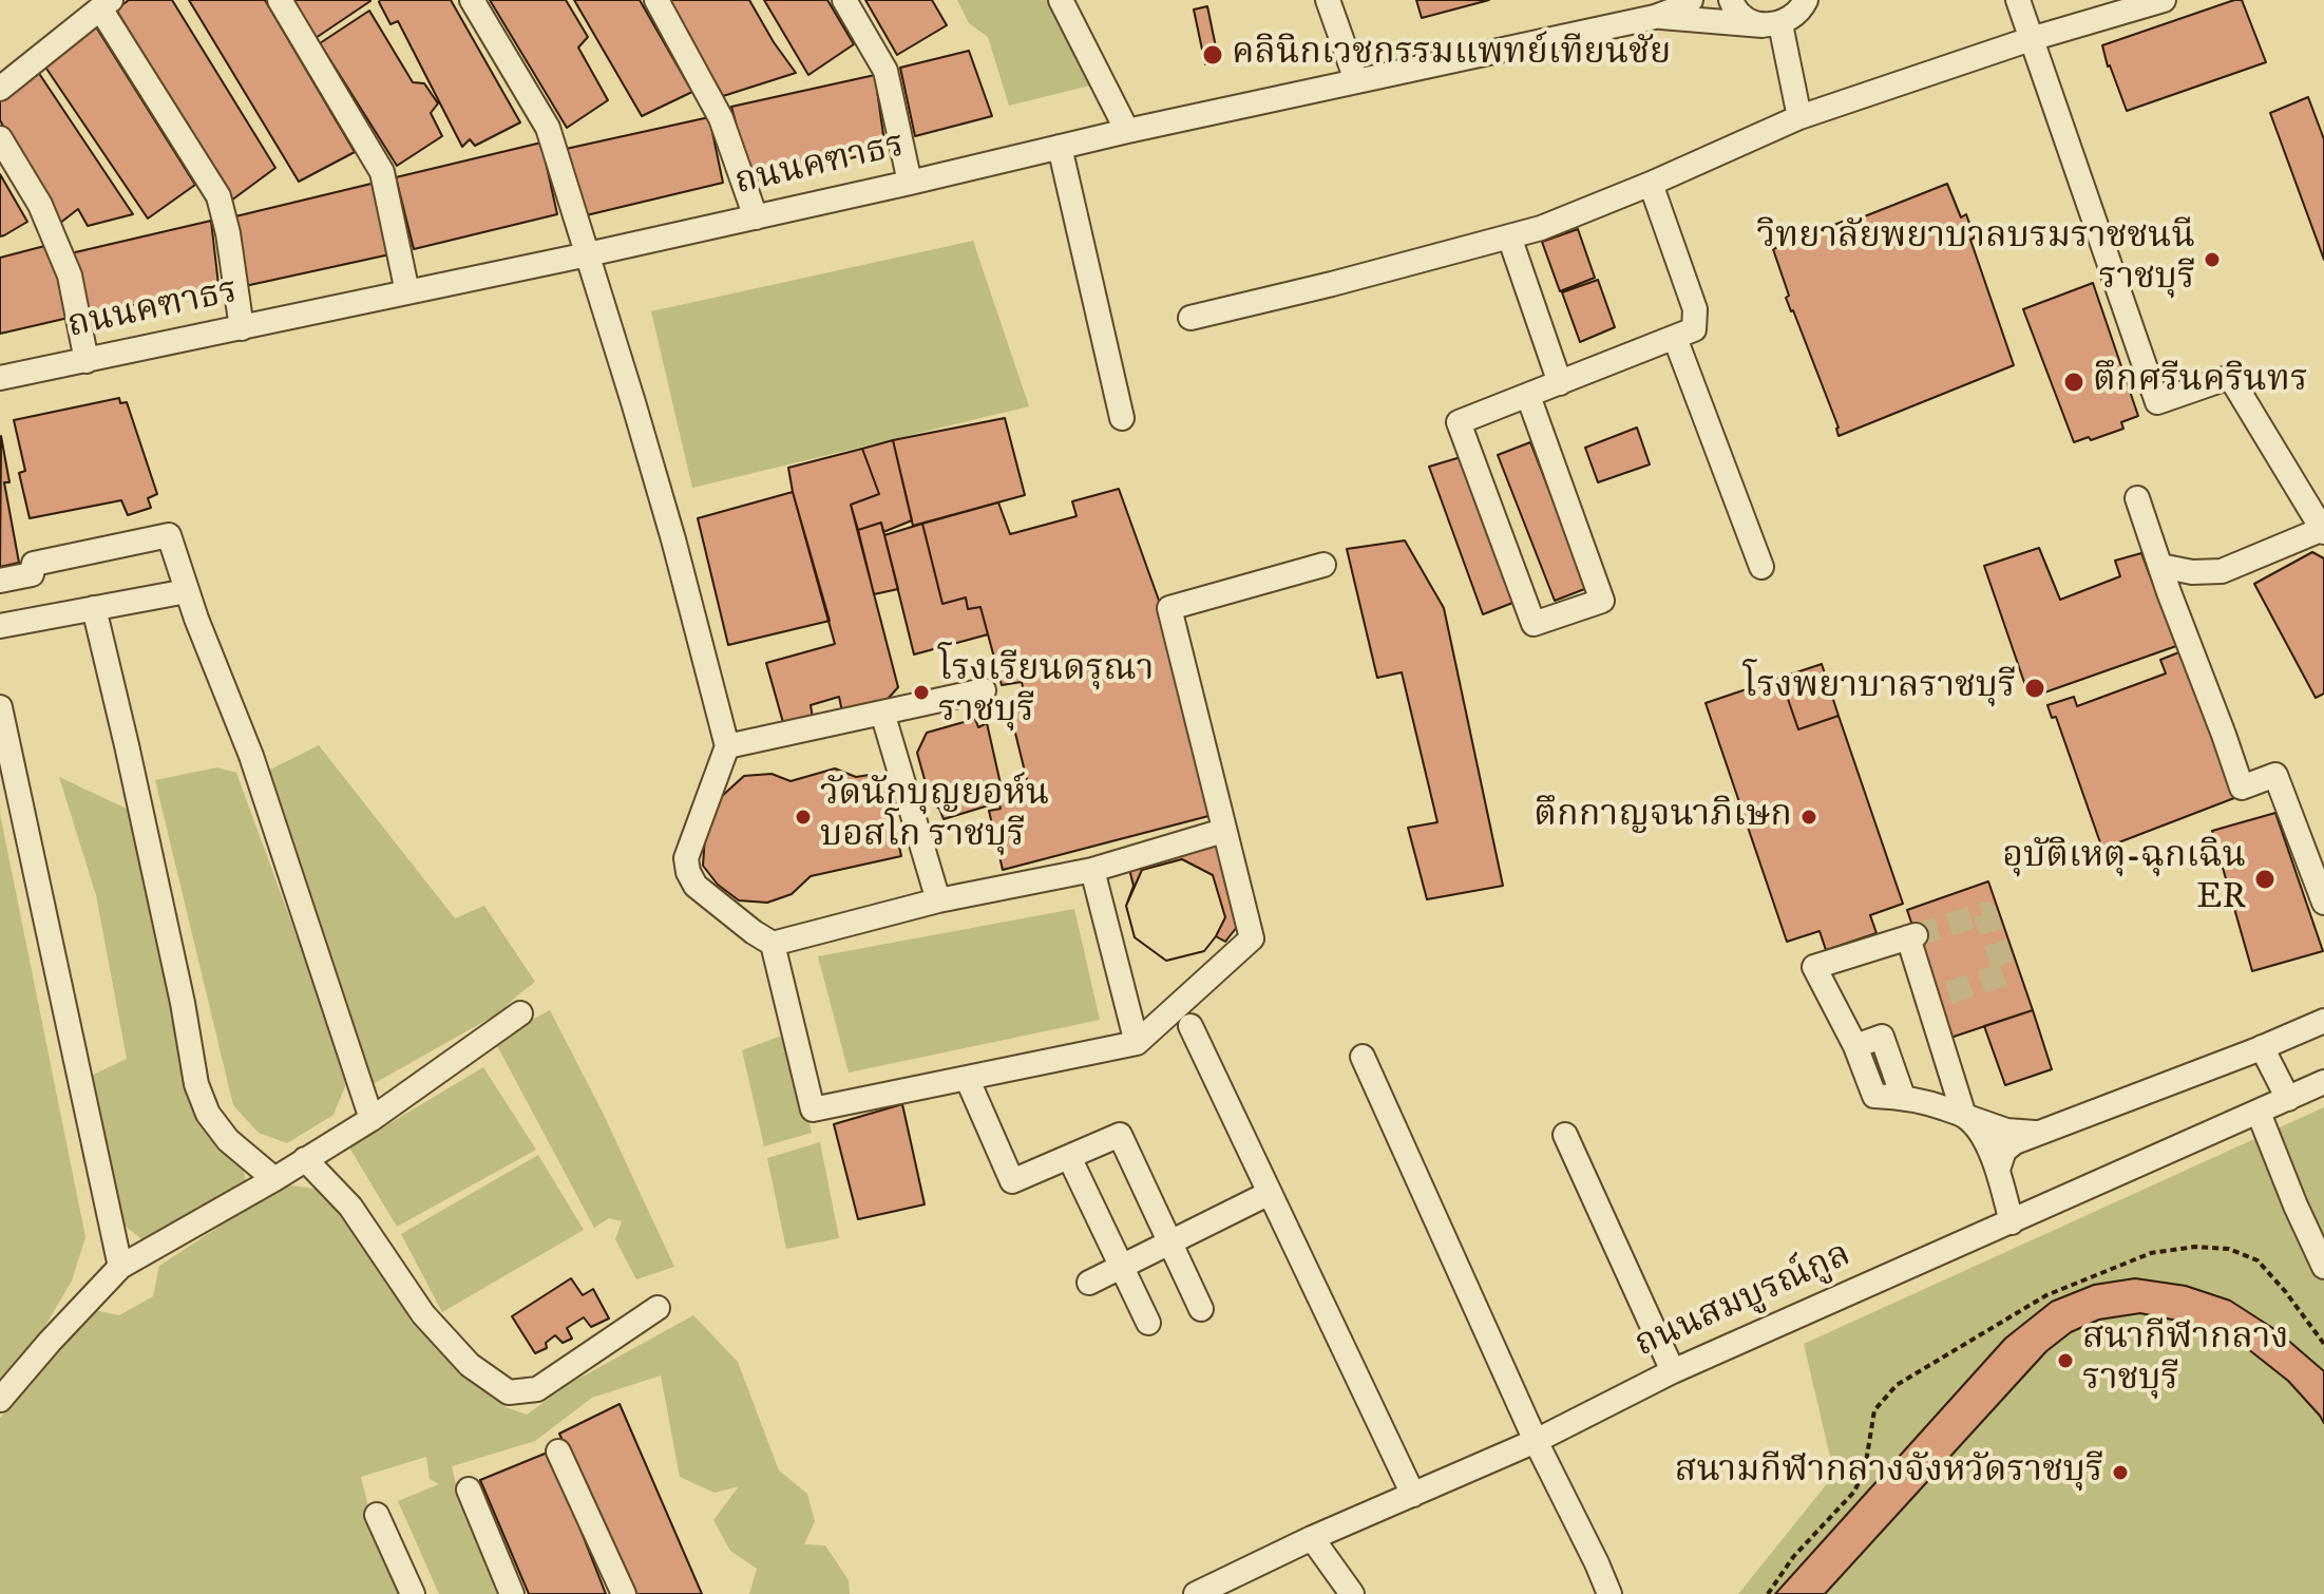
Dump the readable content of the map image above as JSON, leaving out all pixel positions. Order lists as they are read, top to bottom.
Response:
{
  "streets": {
    "street": ["ถนนคฑาธร", "ถนนสมบูรณ์กูล"]
  },
  "places": [
    "คลินิกเวชกรรมแพทย์เทียนชัย",
    "วิทยาลัยพยาบาลบรมราชชนนี ราชบุรี",
    "ตึกศรีนครินทร",
    "โรงพยาบาลราชบุรี",
    "โรงเรียนดรุณา ราชบุรี",
    "วัดนักบุญยอห์น บอสโก ราชบุรี",
    "ตึกกาญจนาภิเษก",
    "อุบัติเหตุ-ฉุกเฉิน ER",
    "สนากีฬากลาง ราชบุรี",
    "สนามกีฬากลางจังหวัดราชบุรี"
  ]
}
